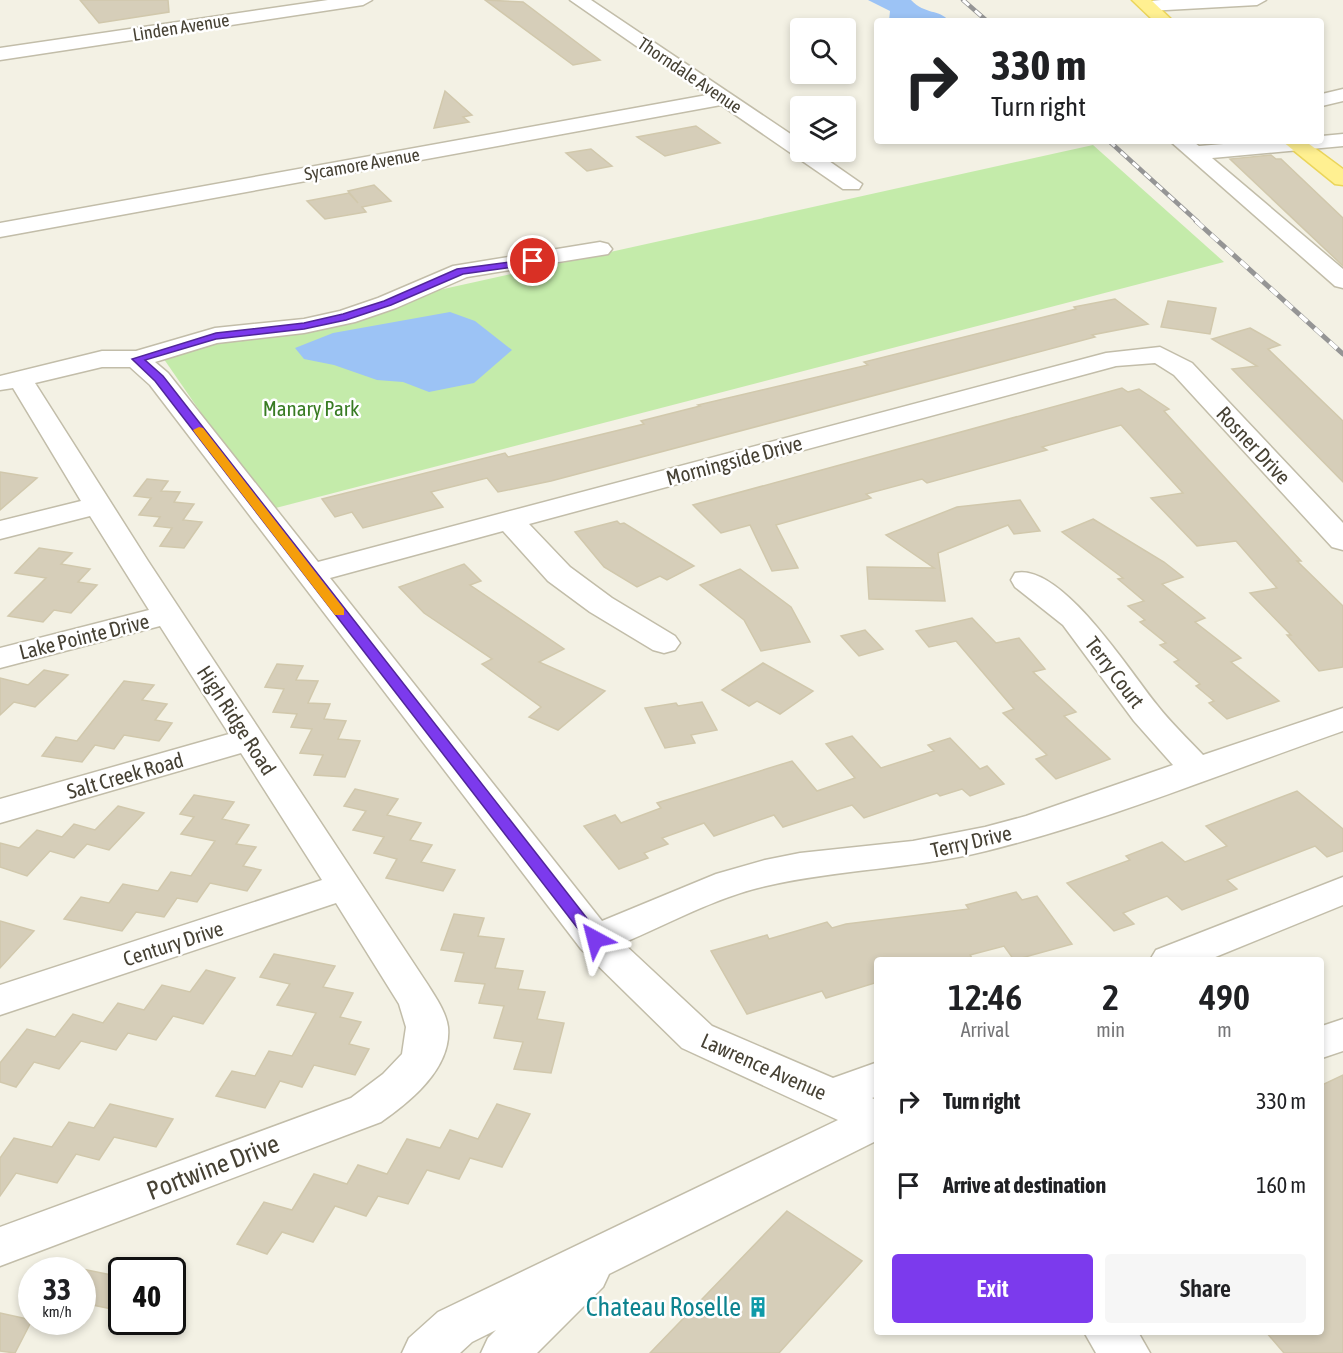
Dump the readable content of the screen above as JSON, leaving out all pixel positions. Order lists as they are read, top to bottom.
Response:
{
  "streets": {
    "street": [
      "Linden Avenue",
      "Thorndale Avenue",
      "Sycamore Avenue",
      "Rosner Drive",
      "Morningside Drive",
      "Lake Pointe Drive",
      "Terry Court",
      "High Ridge Road",
      "Salt Creek Road",
      "Terry Drive",
      "Century Drive",
      "Lawrence Avenue",
      "Portwine Drive"
    ]
  },
  "crossings": [
    ["Thorndale Avenue", "Sycamore Avenue"],
    ["Rosner Drive", "Morningside Drive"],
    ["Morningside Drive", "Lawrence Avenue"],
    ["Lake Pointe Drive", "High Ridge Road"],
    ["Terry Court", "Terry Drive"],
    ["High Ridge Road", "Salt Creek Road"],
    ["High Ridge Road", "Century Drive"],
    ["High Ridge Road", "Portwine Drive"],
    ["Terry Drive", "Lawrence Avenue"]
  ],
  "parks": ["Manary Park"],
  "places": {
    "building": ["Chateau Roselle"]
  },
  "page": {
    "turn": ["330 m", "Turn right"],
    "eta": [
      "12:46",
      "Arrival",
      "2",
      "min",
      "490",
      "m"
    ],
    "list": [
      {
        "name": "Turn right",
        "value": "330 m"
      },
      {
        "name": "Arrive at destination",
        "value": "160 m"
      }
    ],
    "buttons": ["Exit", "Share"],
    "speed": "33 km/h",
    "limit": "40"
  }
}
